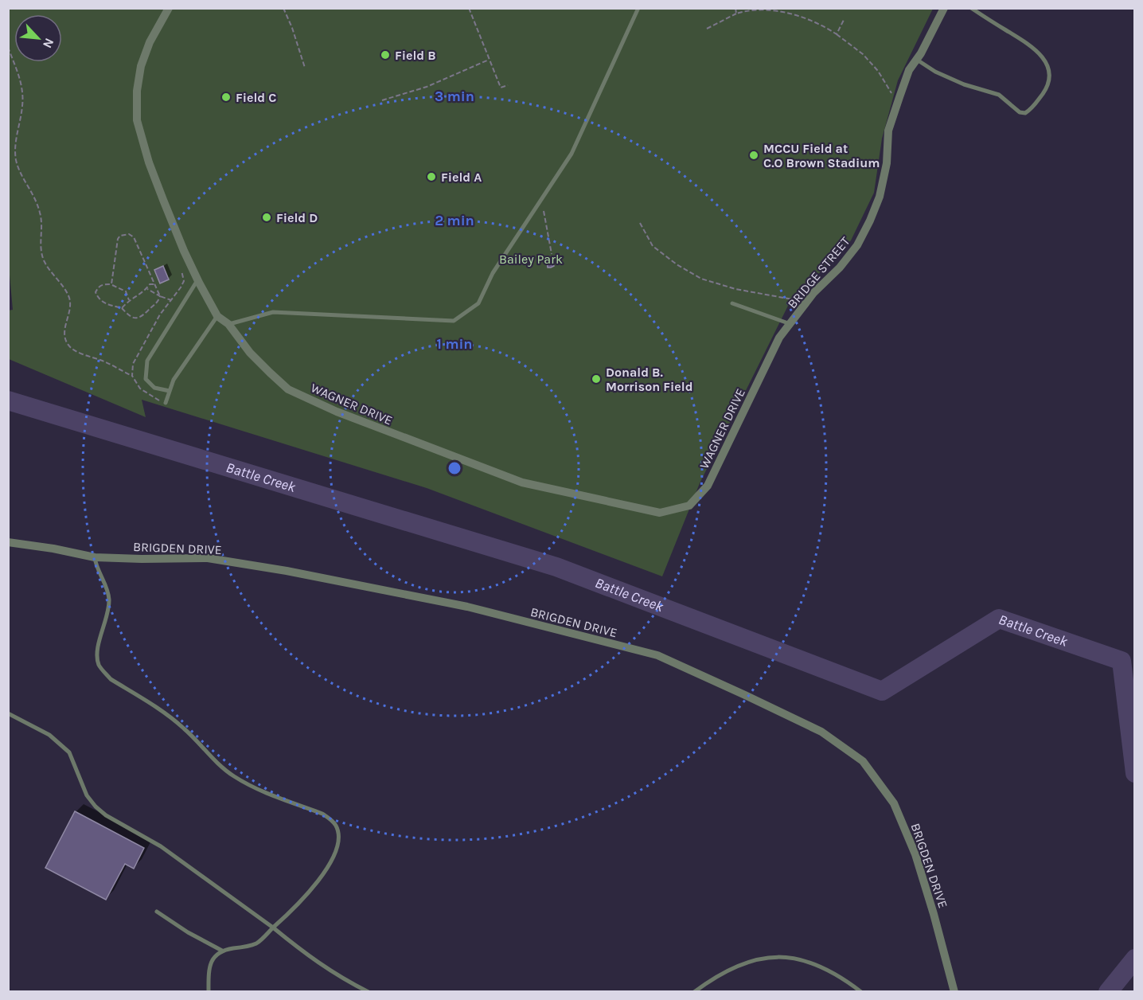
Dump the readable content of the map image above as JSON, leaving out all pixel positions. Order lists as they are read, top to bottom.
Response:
{
  "streets": {
    "street": ["BRIDGE STREET", "WAGNER DRIVE", "BRIGDEN DRIVE"]
  },
  "crossings": [
    ["BRIDGE STREET", "WAGNER DRIVE"]
  ],
  "water": ["Battle Creek"],
  "parks": ["Bailey Park"],
  "places": [
    "Field B",
    "Field C",
    "MCCU Field at C.O Brown Stadium",
    "Field A",
    "Field D",
    "Donald B. Morrison Field"
  ],
  "north": "bottom right",
  "rings": ["3 min", "2 min", "1 min"]
}
